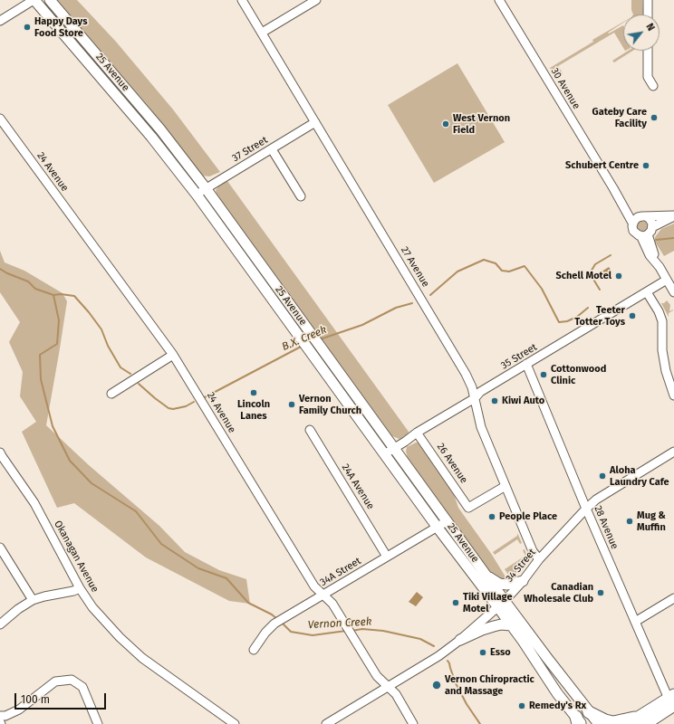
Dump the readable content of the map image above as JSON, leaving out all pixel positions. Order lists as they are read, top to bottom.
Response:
{
  "streets": {
    "main road": ["25 Avenue"],
    "street": [
      "30 Avenue",
      "37 Street",
      "24 Avenue",
      "27 Avenue",
      "35 Street",
      "26 Avenue",
      "24A Avenue",
      "28 Avenue",
      "Okanagan Avenue",
      "34 Street",
      "34A Street"
    ]
  },
  "crossings": [
    ["25 Avenue", "37 Street"],
    ["25 Avenue", "35 Street"],
    ["25 Avenue", "34 Street"],
    ["25 Avenue", "34A Street"],
    ["37 Street", "27 Avenue"],
    ["24 Avenue", "34 Street"],
    ["24 Avenue", "34A Street"],
    ["27 Avenue", "35 Street"],
    ["27 Avenue", "26 Avenue"],
    ["27 Avenue", "34 Street"],
    ["35 Street", "26 Avenue"],
    ["35 Street", "28 Avenue"],
    ["24A Avenue", "34A Street"],
    ["28 Avenue", "34 Street"]
  ],
  "water": ["B.X. Creek", "Vernon Creek"],
  "places": [
    "Happy Days Food Store",
    "Gateby Care Facility",
    "West Vernon Field",
    "Schubert Centre",
    "Schell Motel",
    "Teeter Totter Toys",
    "Cottonwood Clinic",
    "Lincoln Lanes",
    "Kiwi Auto",
    "Vernon Family Church",
    "Aloha Laundry Cafe",
    "People Place",
    "Mug & Muffin",
    "Canadian Wholesale Club",
    "Tiki Village Motel",
    "Esso",
    "Vernon Chiropractic and Massage",
    "Remedy's Rx"
  ],
  "scale_bar": "100 m",
  "north": "top right"
}
